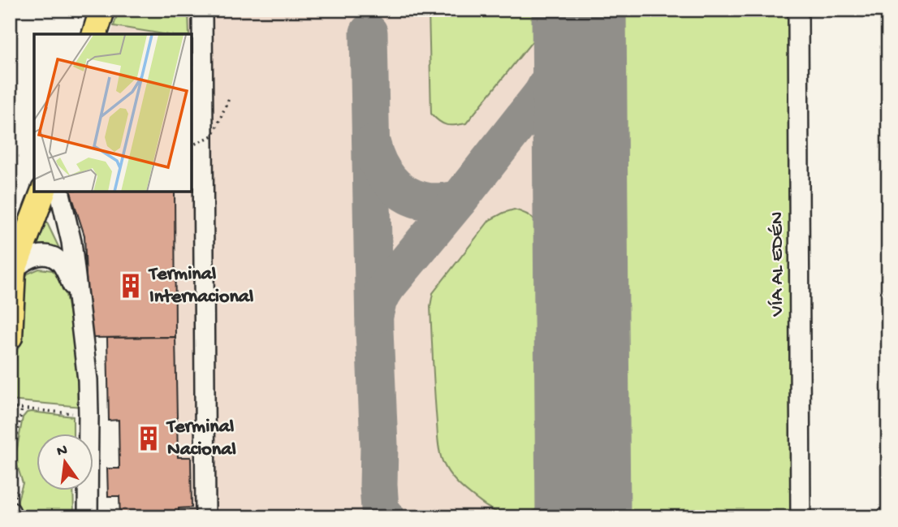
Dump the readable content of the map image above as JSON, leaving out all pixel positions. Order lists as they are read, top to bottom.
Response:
{
  "streets": {
    "street": ["VÍA AL EDÉN"]
  },
  "places": {
    "building": ["Terminal Internacional", "Terminal Nacional"]
  },
  "north": "top"
}
